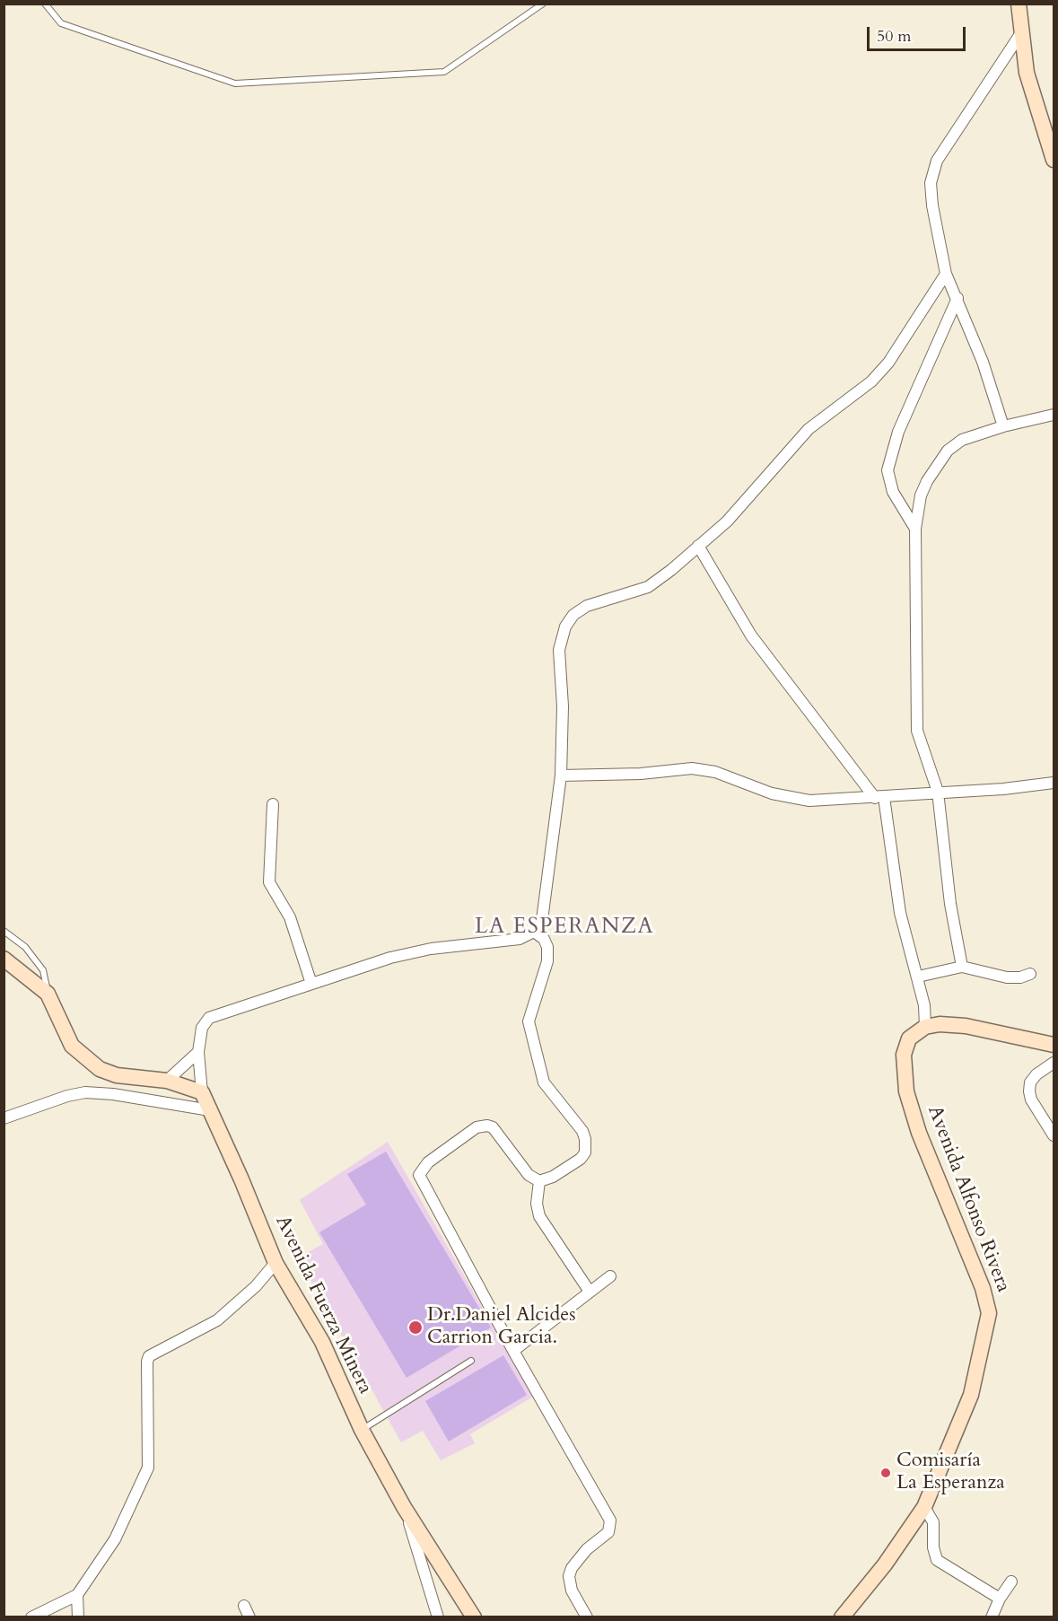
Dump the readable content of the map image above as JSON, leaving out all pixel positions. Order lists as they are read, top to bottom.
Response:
{
  "streets": {
    "street": ["Avenida Alfonso Rivera", "Avenida Fuerza Minera"]
  },
  "districts": ["LA ESPERANZA"],
  "places": ["Dr.Daniel Alcides Carrion Garcia.", "Comisaría La Esperanza"],
  "scale_bar": "50 m"
}
